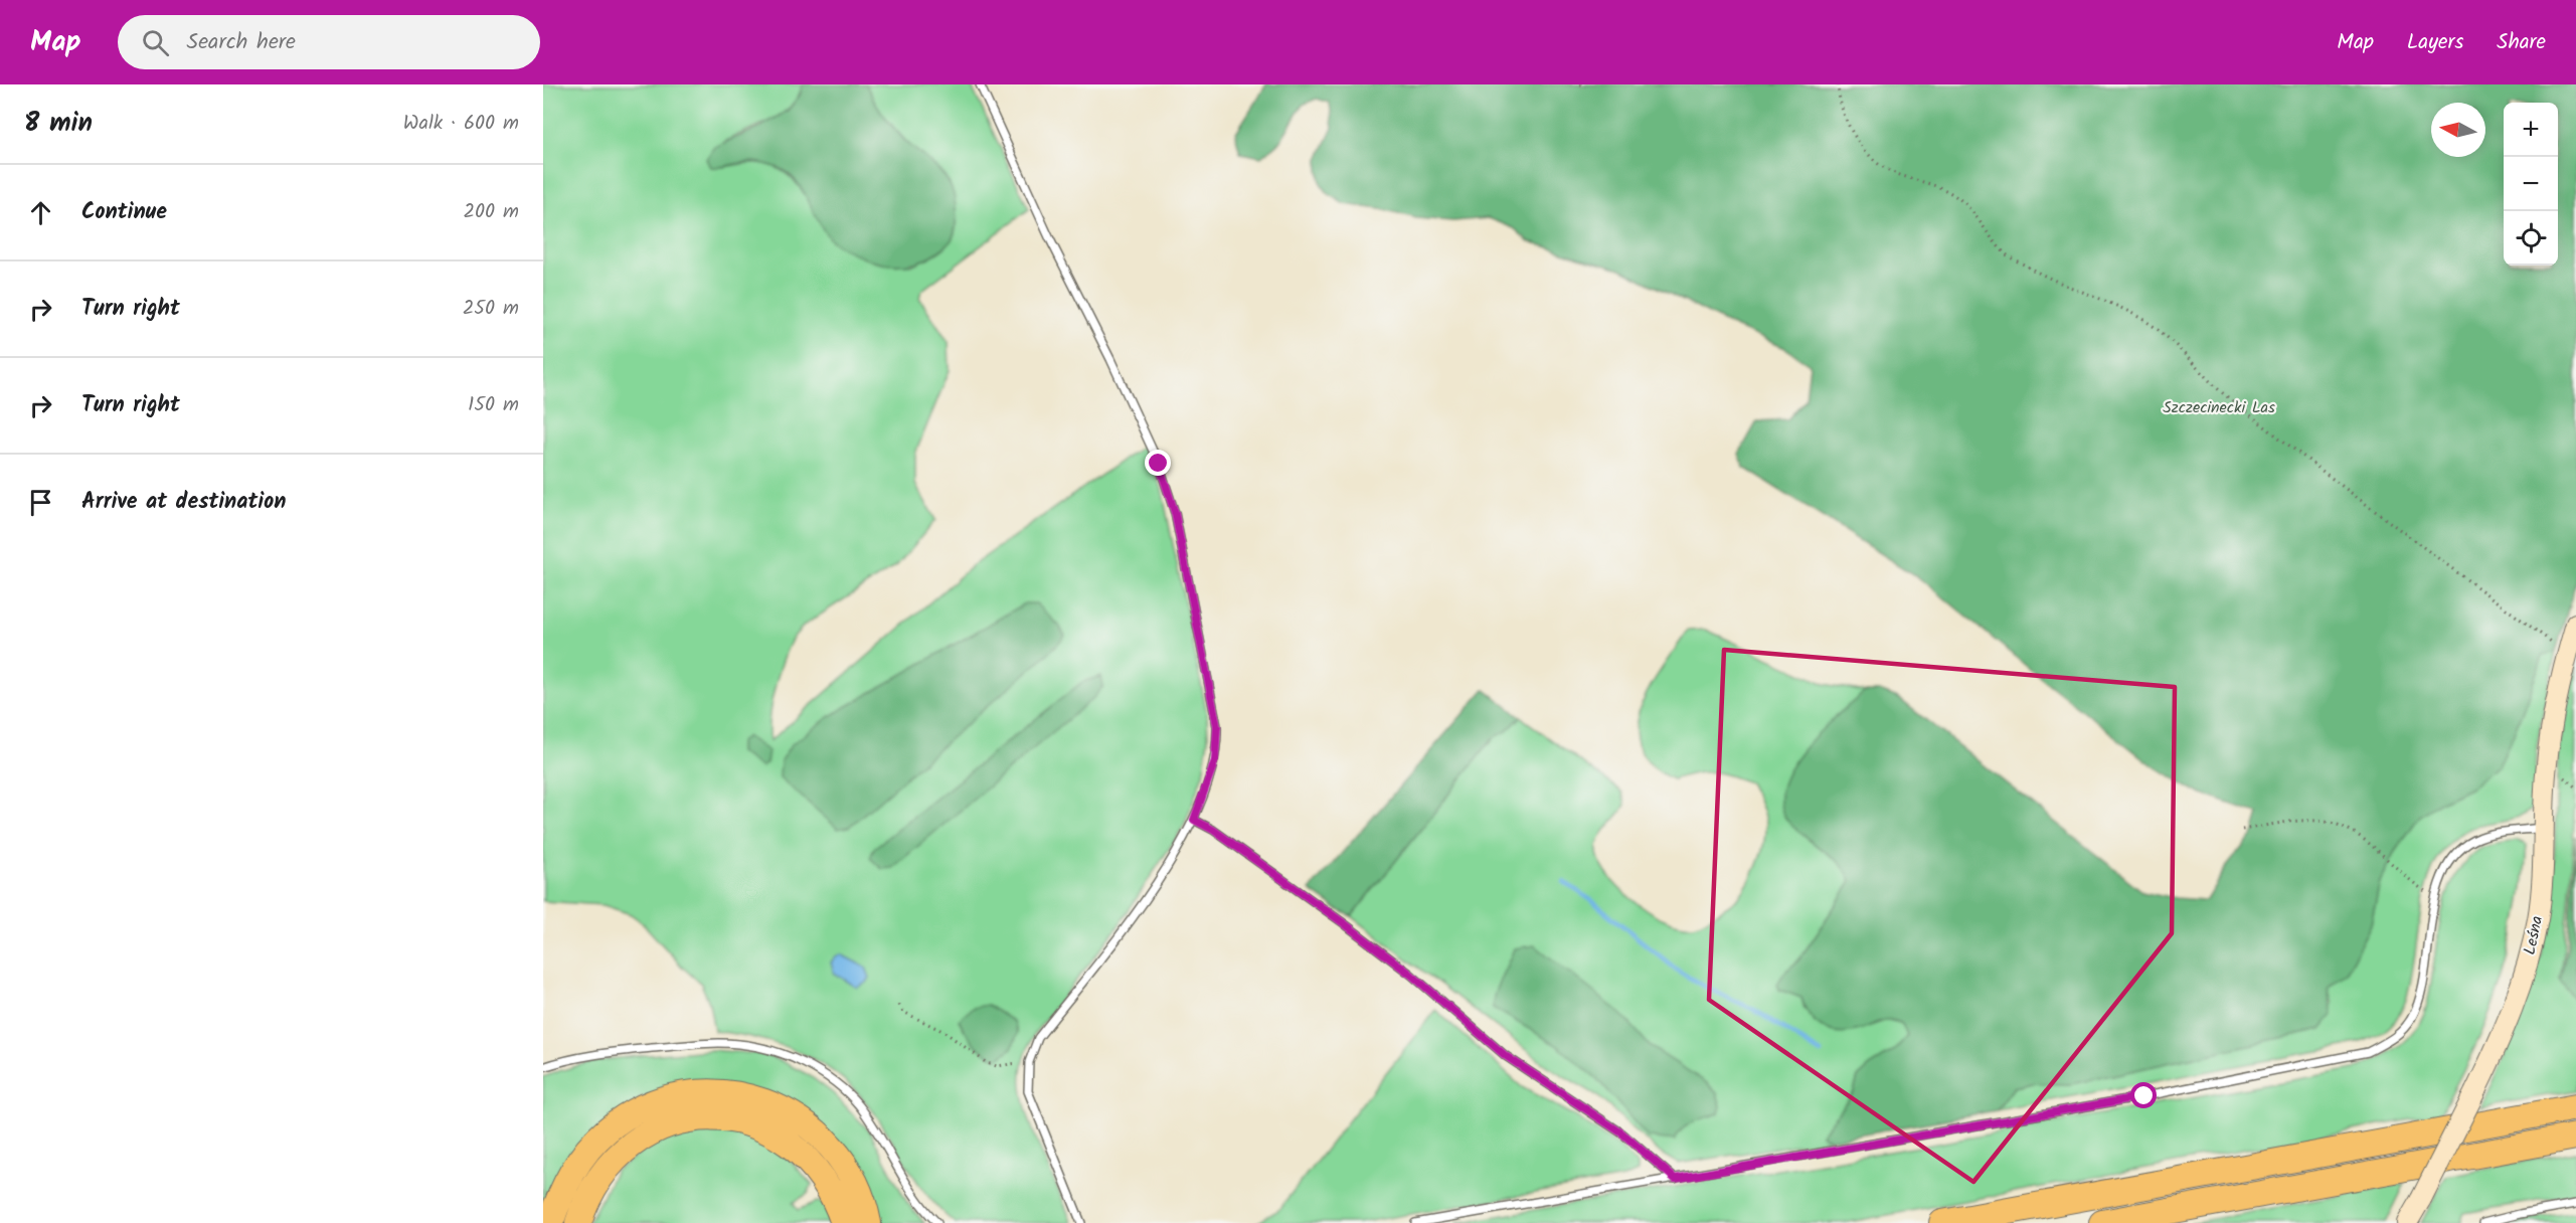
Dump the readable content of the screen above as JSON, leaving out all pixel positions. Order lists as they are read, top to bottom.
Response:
{
  "streets": {
    "street": ["Leśna"]
  },
  "parks": ["Szczecinecki Las"],
  "north": "left",
  "page": {
    "header": "Map",
    "search": "Search here",
    "nav": ["Map", "Layers", "Share"],
    "heading": ["8 min", "Walk · 600 m"],
    "map_buttons": ["+", "−"],
    "list": [
      ["Continue", "200 m"],
      ["Turn right", "250 m"],
      ["Turn right", "150 m"],
      "Arrive at destination"
    ]
  }
}
